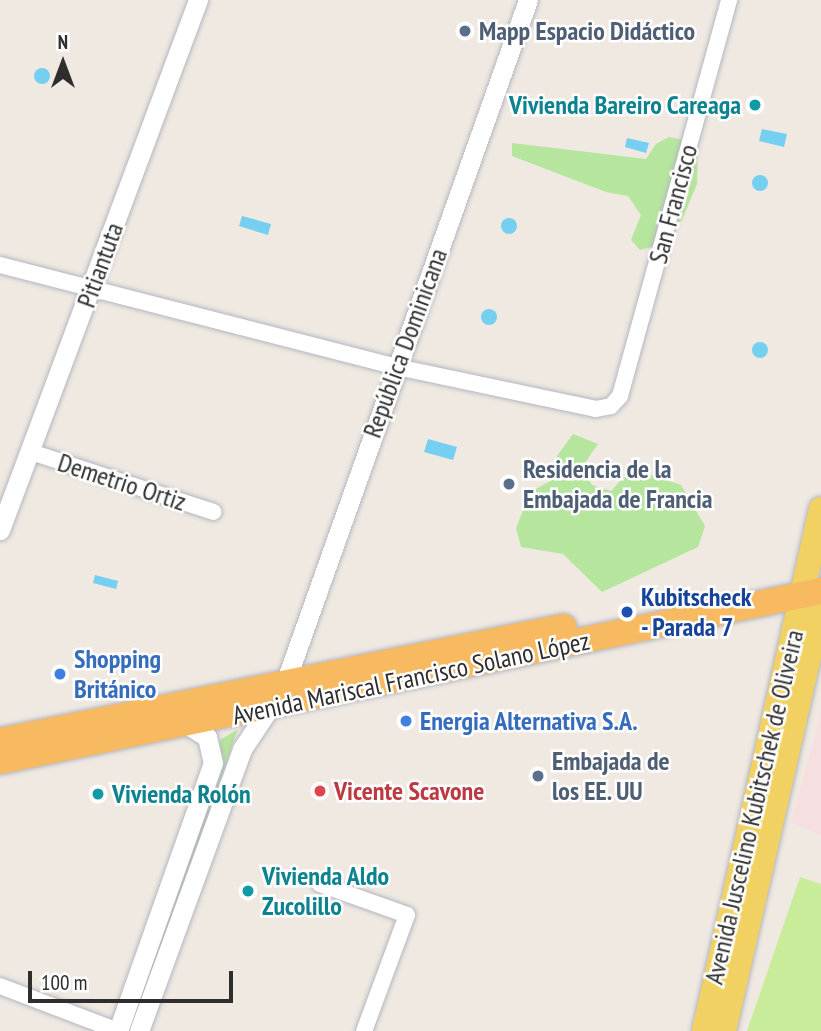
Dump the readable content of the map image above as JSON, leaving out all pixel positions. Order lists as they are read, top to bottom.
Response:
{
  "streets": {
    "highway": ["Avenida Mariscal Francisco Solano López"],
    "main road": ["Avenida Juscelino Kubitschek de Oliveira"],
    "street": [
      "San Francisco",
      "Pitiantuta",
      "República Dominicana",
      "Demetrio Ortiz"
    ]
  },
  "crossings": [
    ["San Francisco", "República Dominicana"],
    ["Pitiantuta", "Demetrio Ortiz"],
    ["República Dominicana", "Avenida Mariscal Francisco Solano López"],
    ["Avenida Mariscal Francisco Solano López", "Avenida Juscelino Kubitschek de Oliveira"]
  ],
  "places": [
    "Mapp Espacio Didáctico",
    "Vivienda Bareiro Careaga",
    "Residencia de la Embajada de Francia",
    "Kubitscheck - Parada 7",
    "Shopping Británico",
    "Energia Alternativa S.A.",
    "Embajada de los EE. UU",
    "Vicente Scavone",
    "Vivienda Rolón",
    "Vivienda Aldo Zucolillo"
  ],
  "scale_bar": "100 m",
  "north": "top"
}
